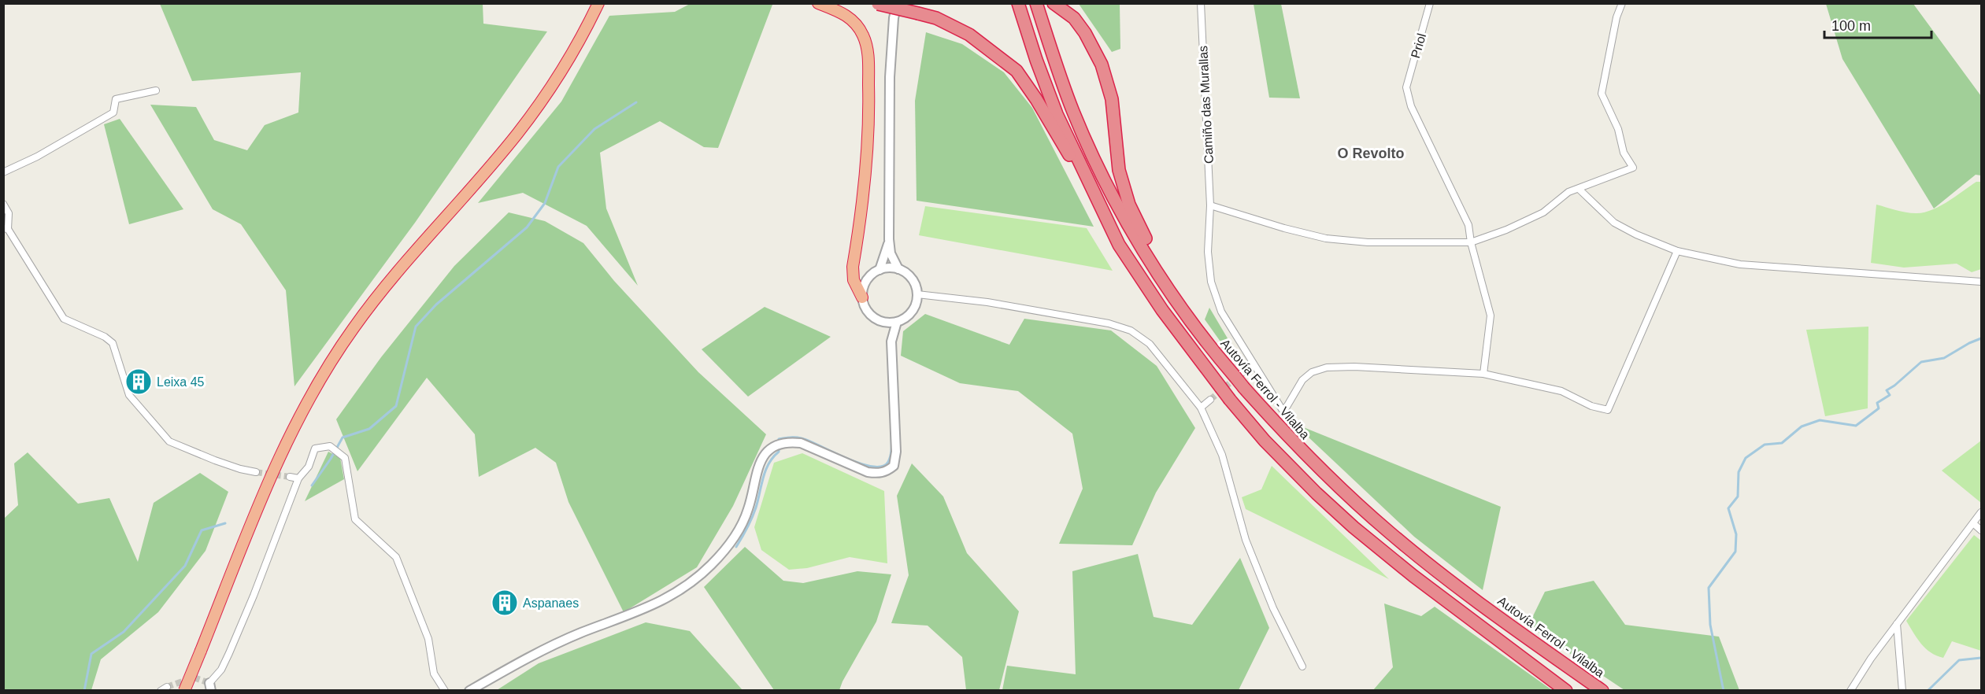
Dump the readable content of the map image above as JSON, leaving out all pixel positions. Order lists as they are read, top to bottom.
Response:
{
  "streets": {
    "highway": ["Autovía Ferrol - Vilalba"],
    "street": ["Priol", "Camiño das Murallas"]
  },
  "districts": ["O Revolto"],
  "places": {
    "building": ["Leixa 45", "Aspanaes"]
  },
  "scale_bar": "100 m"
}
